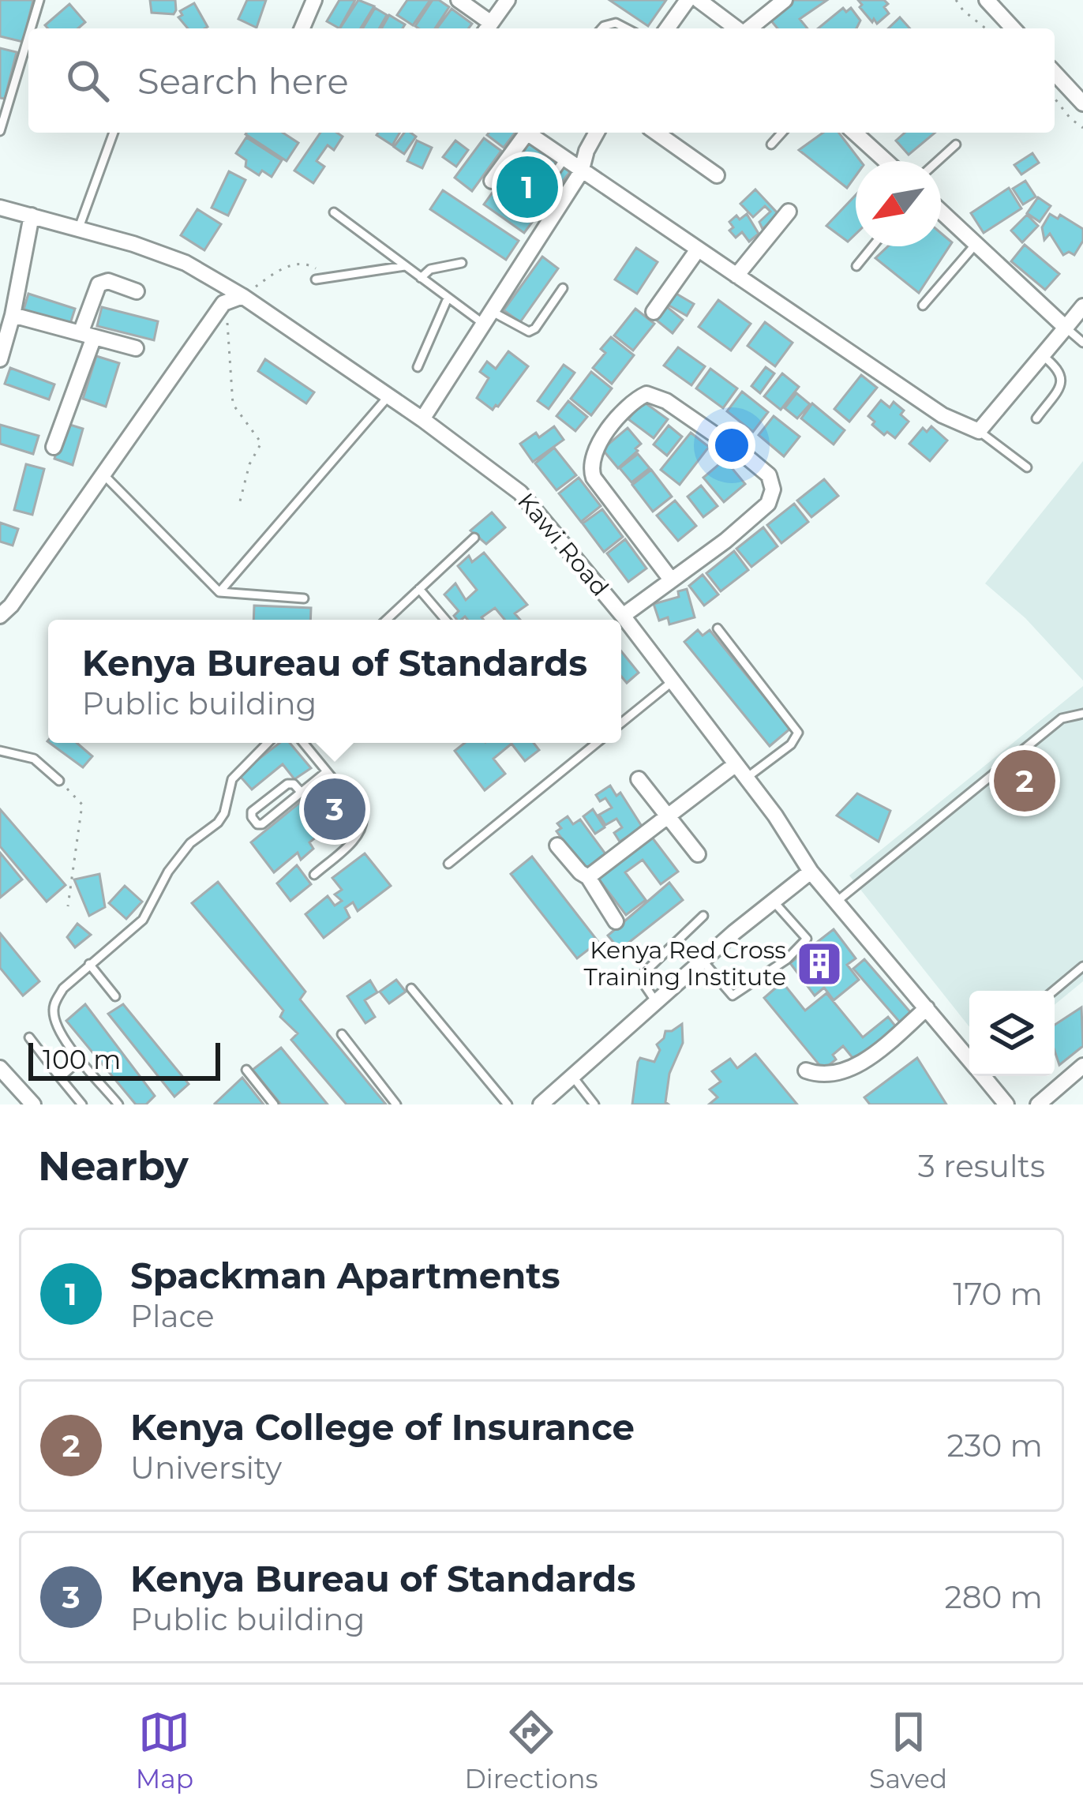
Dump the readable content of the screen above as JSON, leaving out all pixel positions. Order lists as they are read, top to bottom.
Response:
{
  "streets": {
    "street": ["Kawi Road"]
  },
  "places": {
    "building": ["Kenya Red Cross Training Institute"]
  },
  "scale_bar": "100 m",
  "north": "bottom left",
  "page": {
    "search": "Search here",
    "pins": ["1", "2", "3"],
    "popup": ["Kenya Bureau of Standards", "Public building"],
    "scale": "100 m",
    "heading": ["Nearby", "3 results"],
    "list": [
      {
        "mark": "1",
        "name": "Spackman Apartments",
        "note": "Place",
        "value": "170 m"
      },
      {
        "mark": "2",
        "name": "Kenya College of Insurance",
        "note": "University",
        "value": "230 m"
      },
      {
        "mark": "3",
        "name": "Kenya Bureau of Standards",
        "note": "Public building",
        "value": "280 m"
      }
    ],
    "nav": ["Map", "Directions", "Saved"]
  }
}
